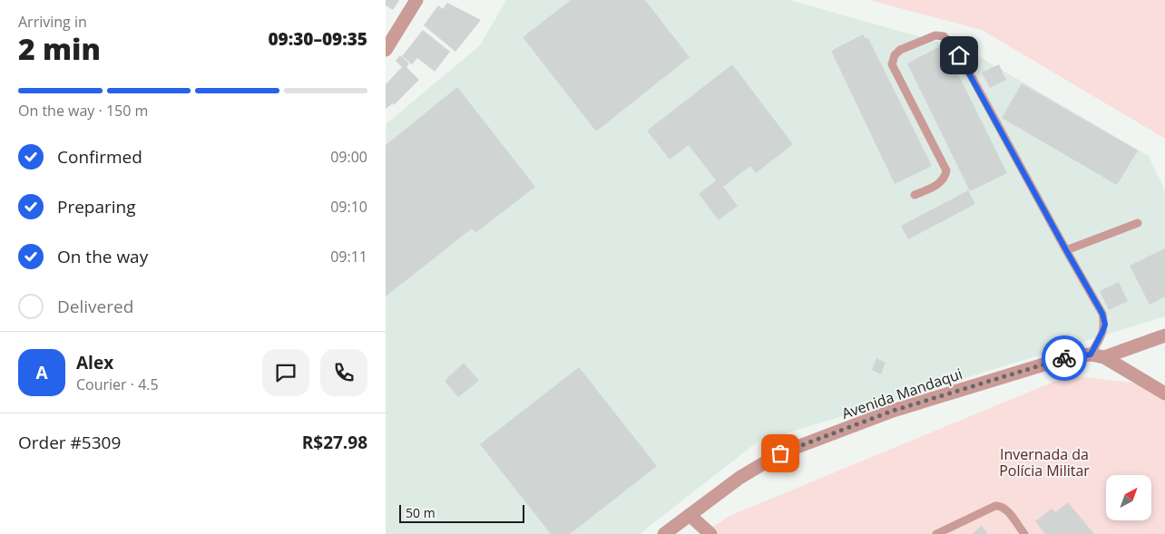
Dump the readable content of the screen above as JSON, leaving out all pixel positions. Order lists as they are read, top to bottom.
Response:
{
  "streets": {
    "street": ["Avenida Mandaqui"]
  },
  "parks": ["Invernada da Polícia Militar"],
  "scale_bar": "50 m",
  "north": "top right",
  "page": {
    "heading": ["2 min", "Arriving in", "09:30–09:35"],
    "panel": [
      "Alex",
      "Courier · 4.5",
      "Order #5309",
      "R$27.98"
    ],
    "bar": "On the way · 150 m",
    "list": [
      ["Confirmed", "09:00"],
      ["Preparing", "09:10"],
      ["On the way", "09:11"],
      "Delivered"
    ],
    "round": "A",
    "scale": "50 m"
  }
}
